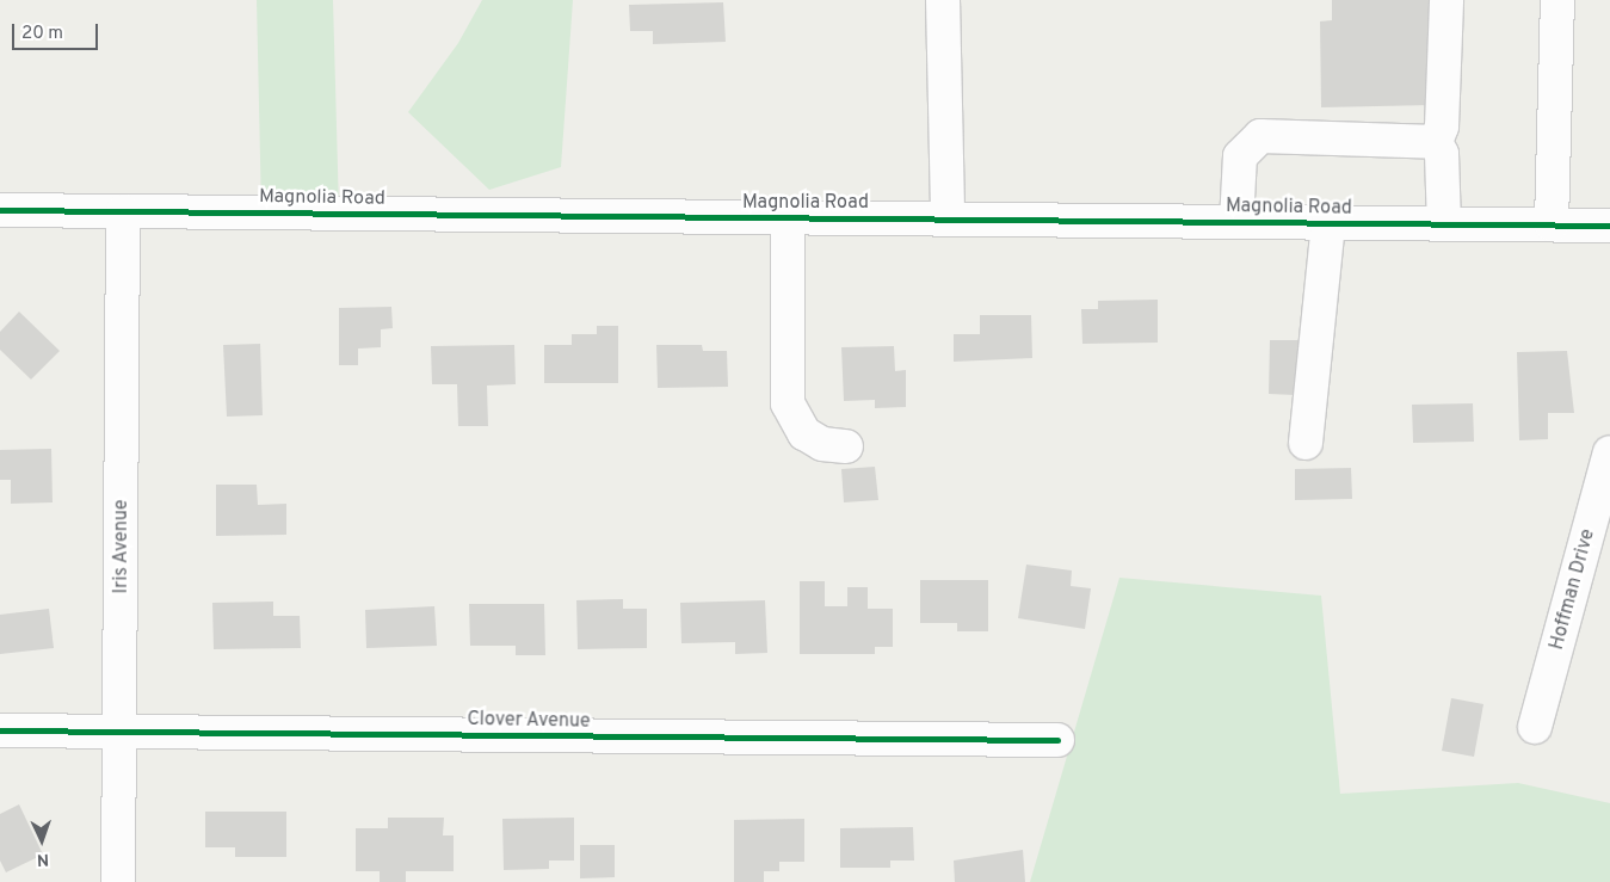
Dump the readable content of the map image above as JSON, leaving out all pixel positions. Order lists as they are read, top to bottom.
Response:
{
  "streets": {
    "street": [
      "Magnolia Road",
      "Iris Avenue",
      "Hoffman Drive",
      "Clover Avenue"
    ]
  },
  "crossings": [
    ["Magnolia Road", "Iris Avenue"],
    ["Iris Avenue", "Clover Avenue"]
  ],
  "scale_bar": "20 m",
  "north": "bottom"
}
